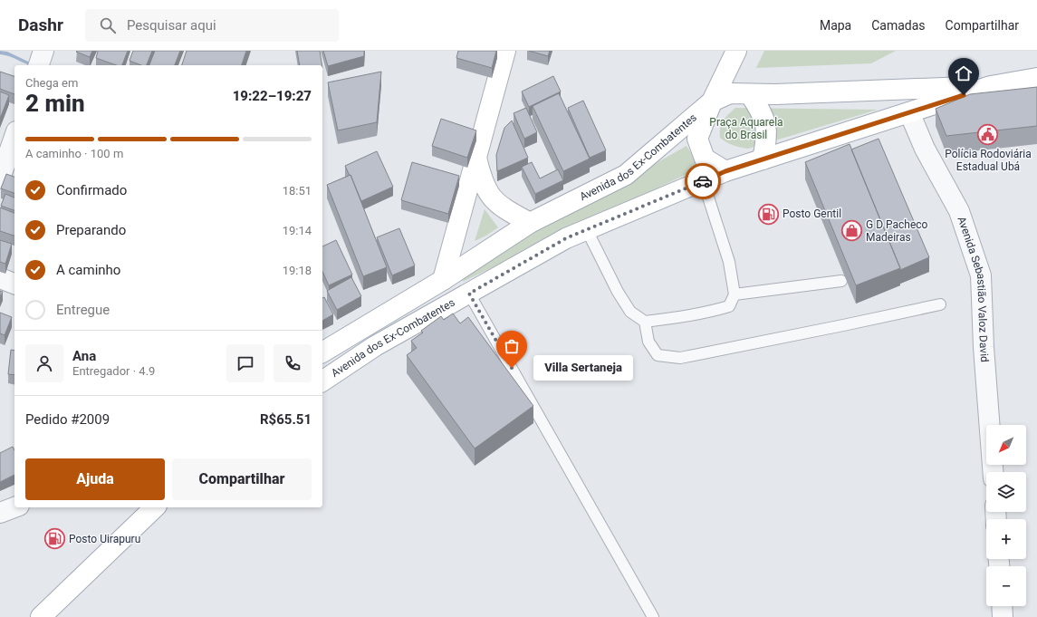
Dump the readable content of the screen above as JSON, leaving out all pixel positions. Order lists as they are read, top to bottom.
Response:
{
  "streets": {
    "main road": ["Avenida dos Ex-Combatentes"],
    "street": ["Avenida Sebastião Valoz David"]
  },
  "crossings": [
    ["Avenida dos Ex-Combatentes", "Avenida Sebastião Valoz David"]
  ],
  "parks": ["Praça Aquarela do Brasil"],
  "places": {
    "public building": ["Polícia Rodoviária Estadual Ubá"],
    "fuel station": ["Posto Gentil", "Posto Uirapuru"],
    "shop": ["G D Pacheco Madeiras"],
    "other": ["Villa Sertaneja"]
  },
  "north": "bottom left",
  "page": {
    "header": "Dashr",
    "search": "Pesquisar aqui",
    "nav": ["Mapa", "Camadas", "Compartilhar"],
    "heading": ["2 min", "Chega em", "19:22–19:27"],
    "panel": [
      "Ana",
      "Entregador · 4.9",
      "Pedido #2009",
      "R$65.51"
    ],
    "bar": "A caminho · 100 m",
    "list": [
      ["Confirmado", "18:51"],
      ["Preparando", "19:14"],
      ["A caminho", "19:18"],
      "Entregue"
    ],
    "bubble": "Villa Sertaneja",
    "map_buttons": ["+", "−"],
    "buttons": ["Ajuda", "Compartilhar"]
  }
}
